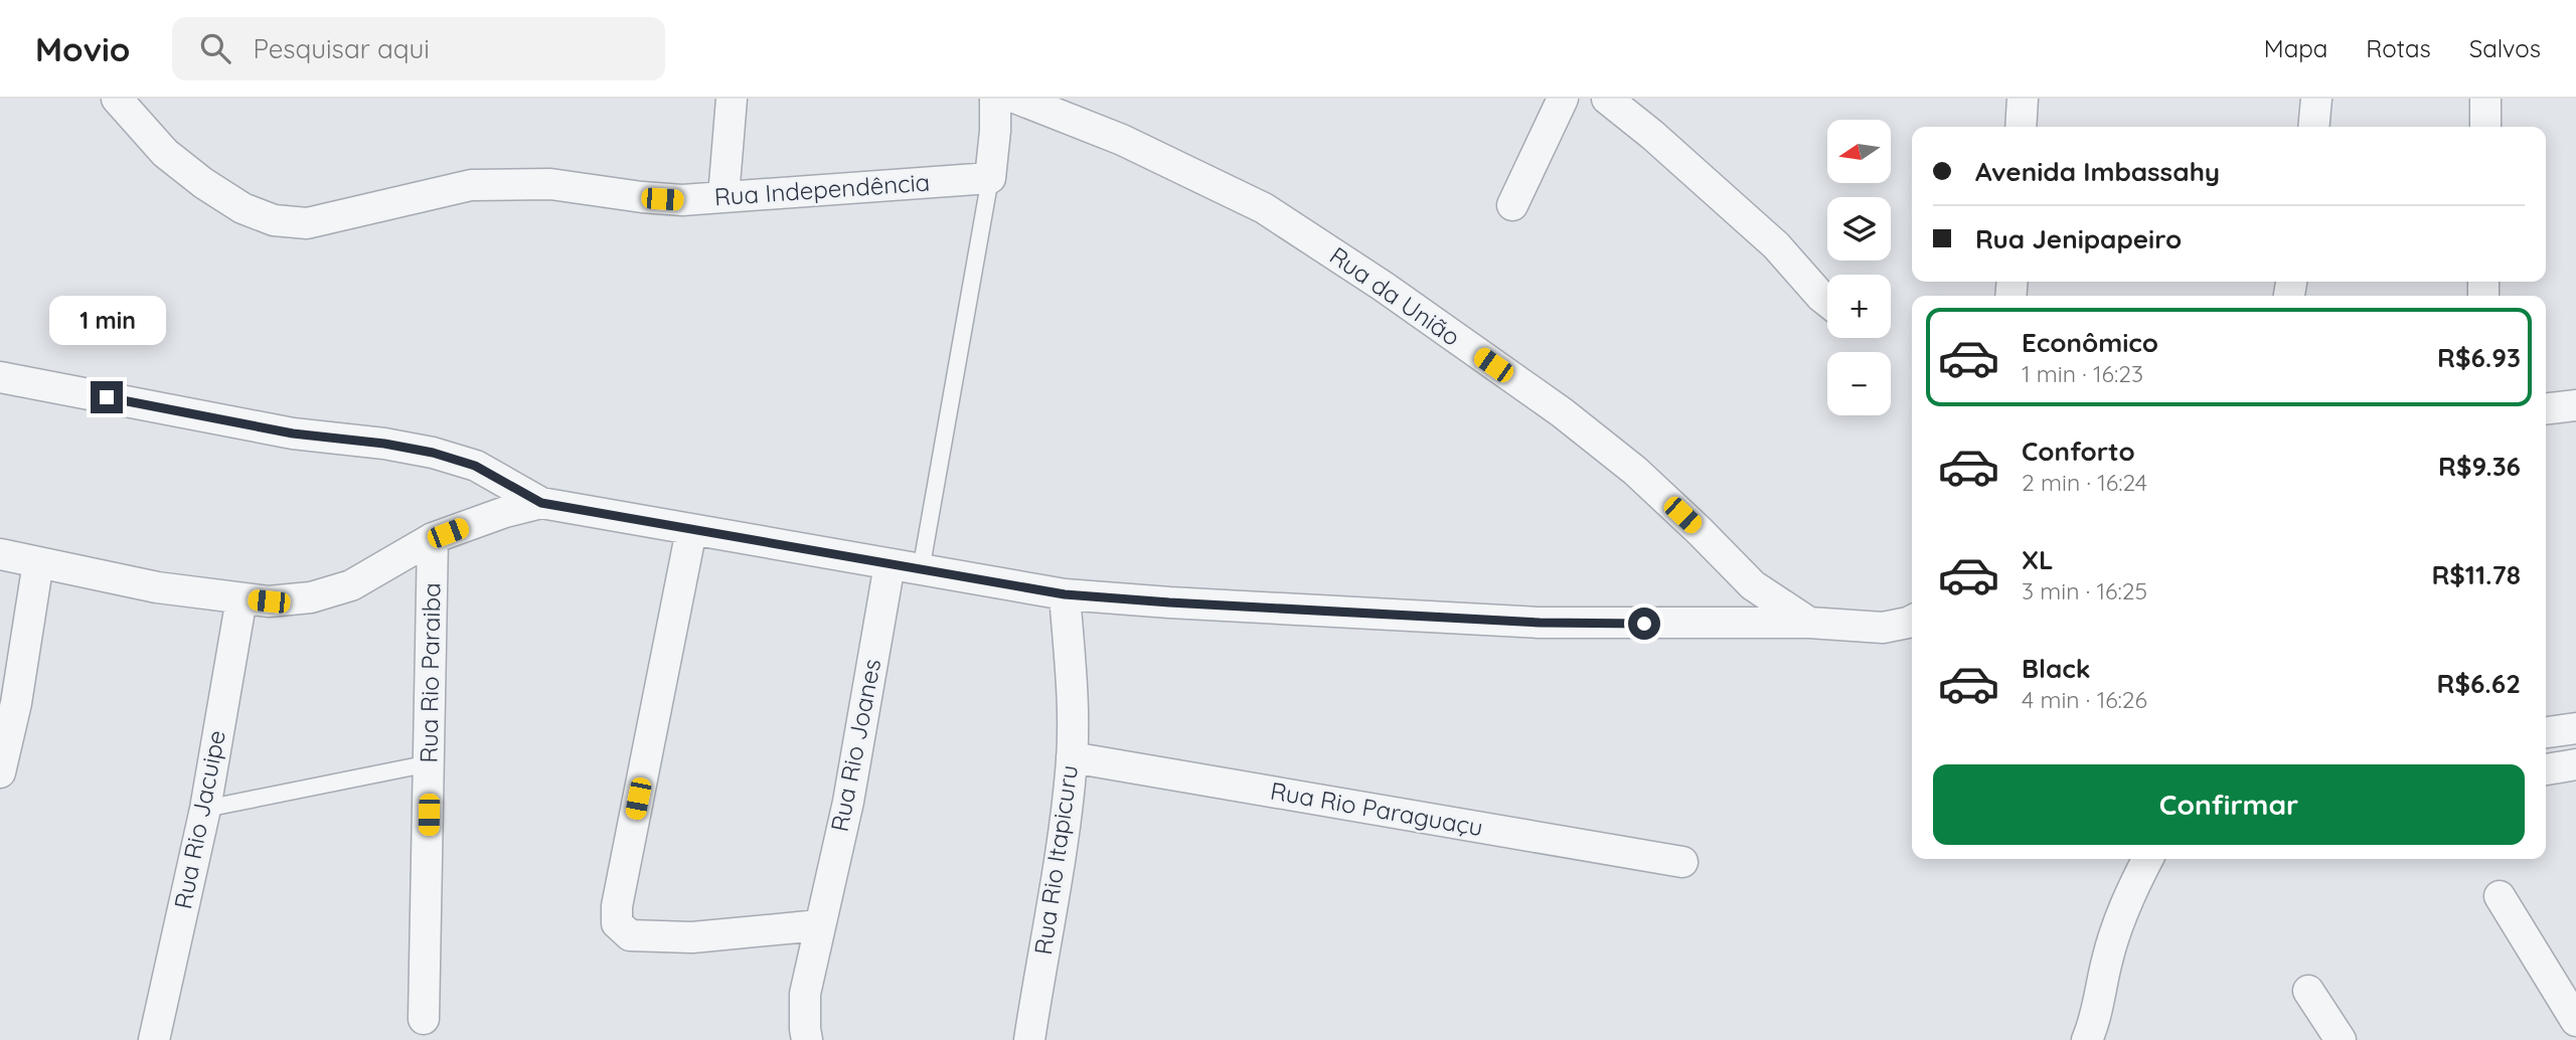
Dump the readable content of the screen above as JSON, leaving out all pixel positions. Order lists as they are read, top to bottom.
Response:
{
  "streets": {
    "street": [
      "Rua Independência",
      "Rua da União",
      "Rua Rio Paraiba",
      "Rua Rio Joanes",
      "Rua Rio Paraguaçu",
      "Rua Rio Jacuipe",
      "Rua Rio Itapicuru"
    ]
  },
  "crossings": [
    ["Rua Rio Paraguaçu", "Rua Rio Itapicuru"]
  ],
  "north": "left",
  "page": {
    "header": "Movio",
    "search": "Pesquisar aqui",
    "nav": ["Mapa", "Rotas", "Salvos"],
    "map_buttons": ["+", "−"],
    "banner": ["Avenida Imbassahy", "Rua Jenipapeiro"],
    "bubble": "1 min",
    "list": [
      {
        "name": "Econômico",
        "note": "1 min · 16:23",
        "value": "R$6.93"
      },
      {
        "name": "Conforto",
        "note": "2 min · 16:24",
        "value": "R$9.36"
      },
      {
        "name": "XL",
        "note": "3 min · 16:25",
        "value": "R$11.78"
      },
      {
        "name": "Black",
        "note": "4 min · 16:26",
        "value": "R$6.62"
      }
    ],
    "buttons": "Confirmar"
  }
}
